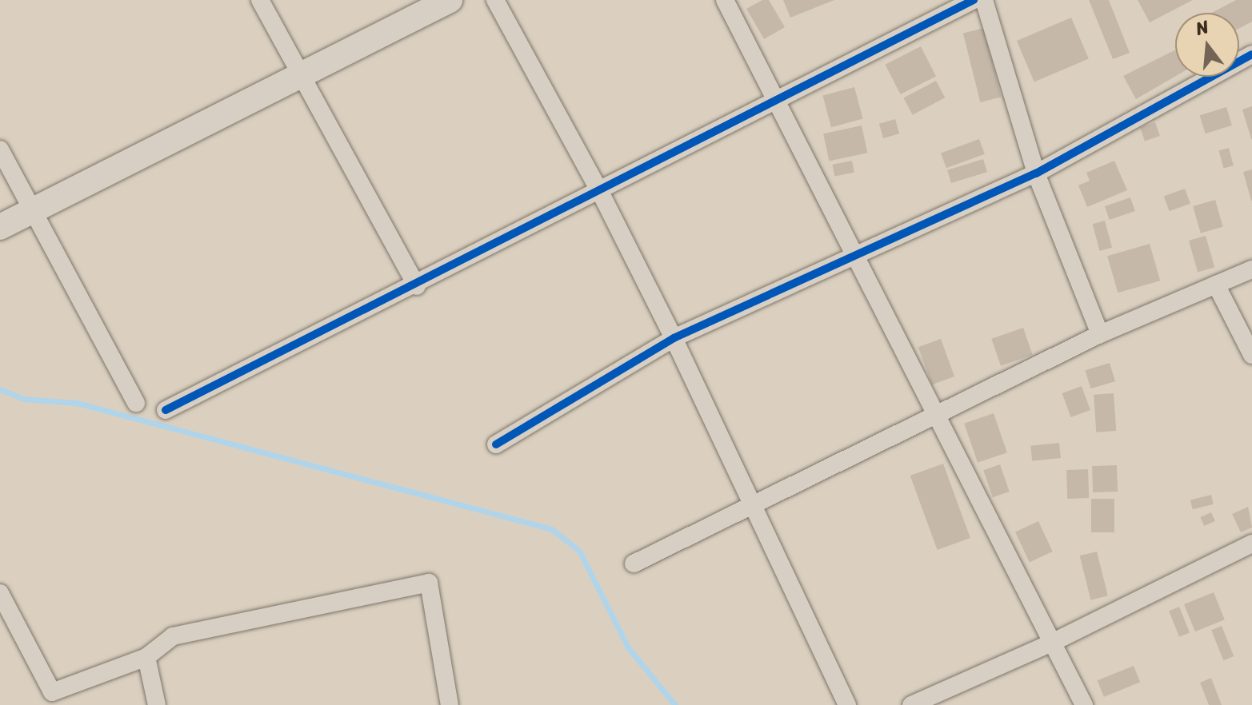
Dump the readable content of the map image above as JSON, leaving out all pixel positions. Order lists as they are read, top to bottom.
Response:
{
  "north": "top"
}
